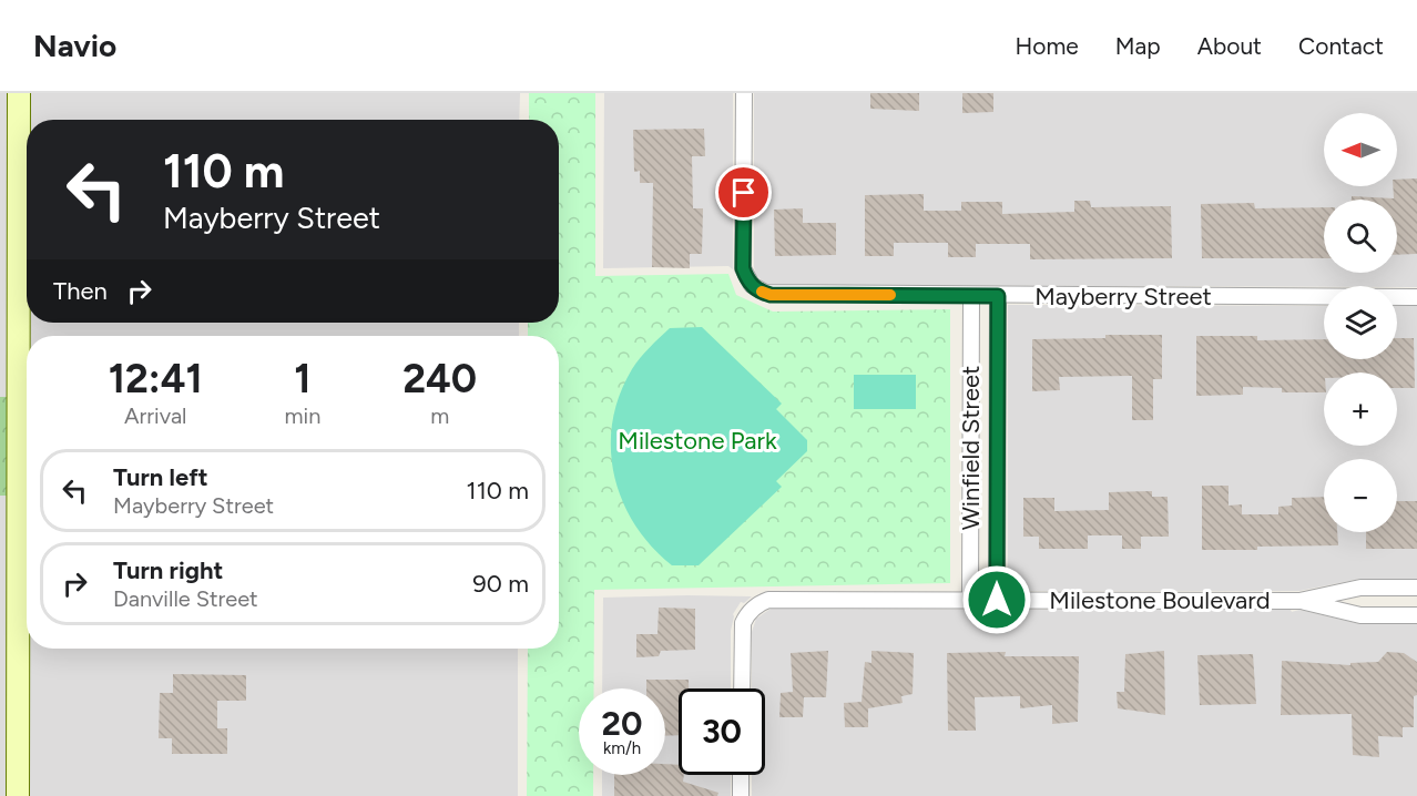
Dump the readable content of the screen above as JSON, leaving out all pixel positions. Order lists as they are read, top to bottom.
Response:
{
  "streets": {
    "street": ["Mayberry Street", "Winfield Street", "Milestone Boulevard"]
  },
  "crossings": [
    ["Mayberry Street", "Winfield Street"],
    ["Winfield Street", "Milestone Boulevard"]
  ],
  "parks": ["Milestone Park"],
  "north": "left",
  "page": {
    "header": "Navio",
    "nav": [
      "Home",
      "Map",
      "About",
      "Contact"
    ],
    "map_buttons": ["+", "−"],
    "turn": ["110 m", "Mayberry Street"],
    "then": "Then",
    "eta": [
      "12:41",
      "Arrival",
      "1",
      "min",
      "240",
      "m"
    ],
    "list": [
      {
        "name": "Turn left",
        "note": "Mayberry Street",
        "value": "110 m"
      },
      {
        "name": "Turn right",
        "note": "Danville Street",
        "value": "90 m"
      }
    ],
    "speed": "20 km/h",
    "limit": "30"
  }
}
